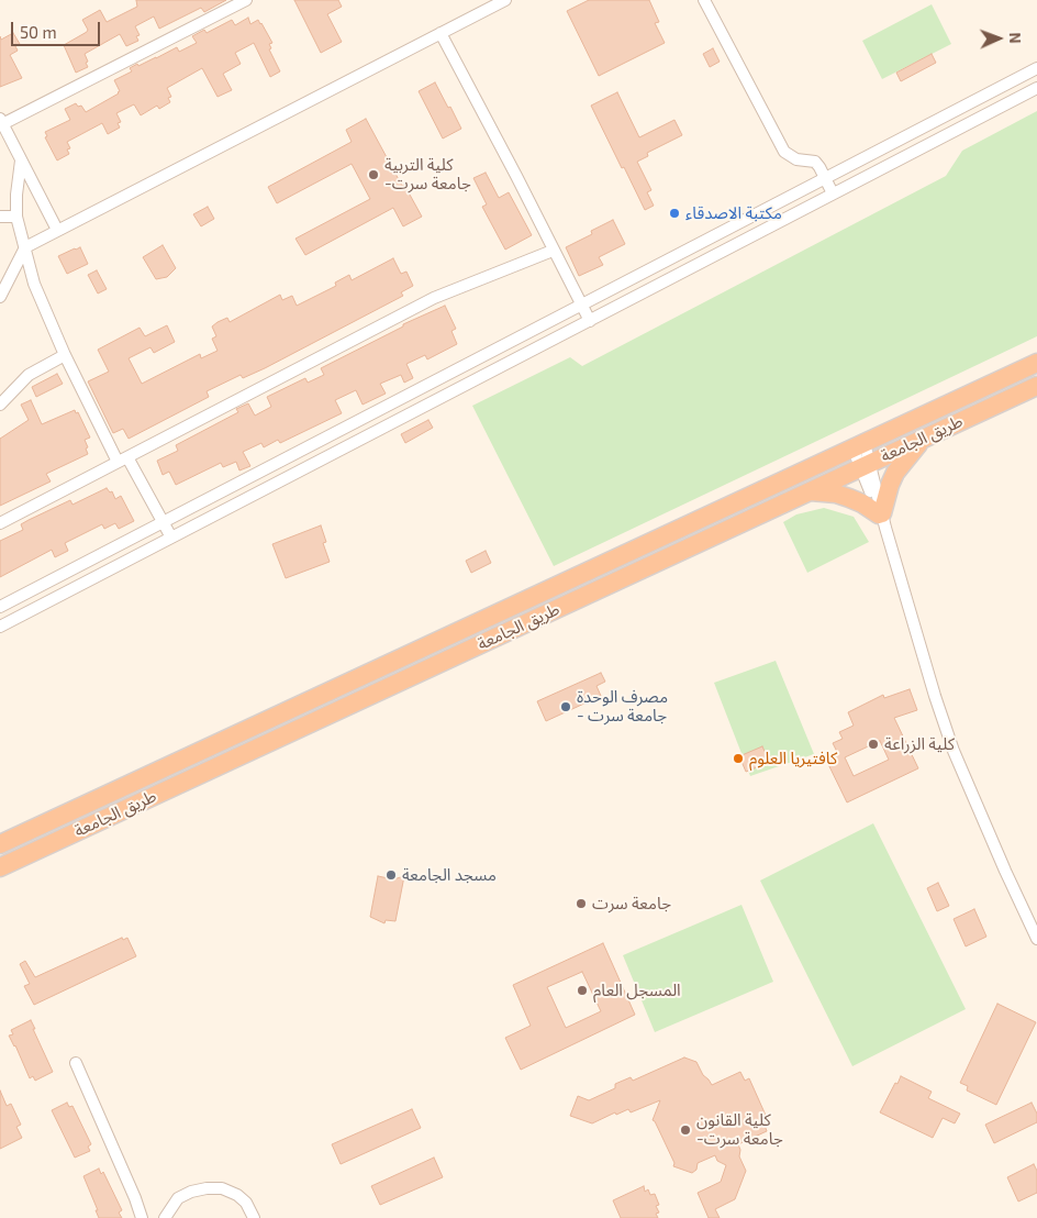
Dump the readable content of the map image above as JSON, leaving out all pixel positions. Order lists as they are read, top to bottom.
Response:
{
  "streets": {
    "highway": ["طريق الجامعة"]
  },
  "places": [
    "كلية التربية -جامعة سرت",
    "مكتبة الاصدقاء",
    "مصرف الوحدة - جامعة سرت",
    "كلية الزراعة",
    "كافتيريا العلوم",
    "مسجد الجامعة",
    "جامعة سرت",
    "المسجل العام",
    "كلية القانون -جامعة سرت"
  ],
  "scale_bar": "50 m",
  "north": "right"
}
